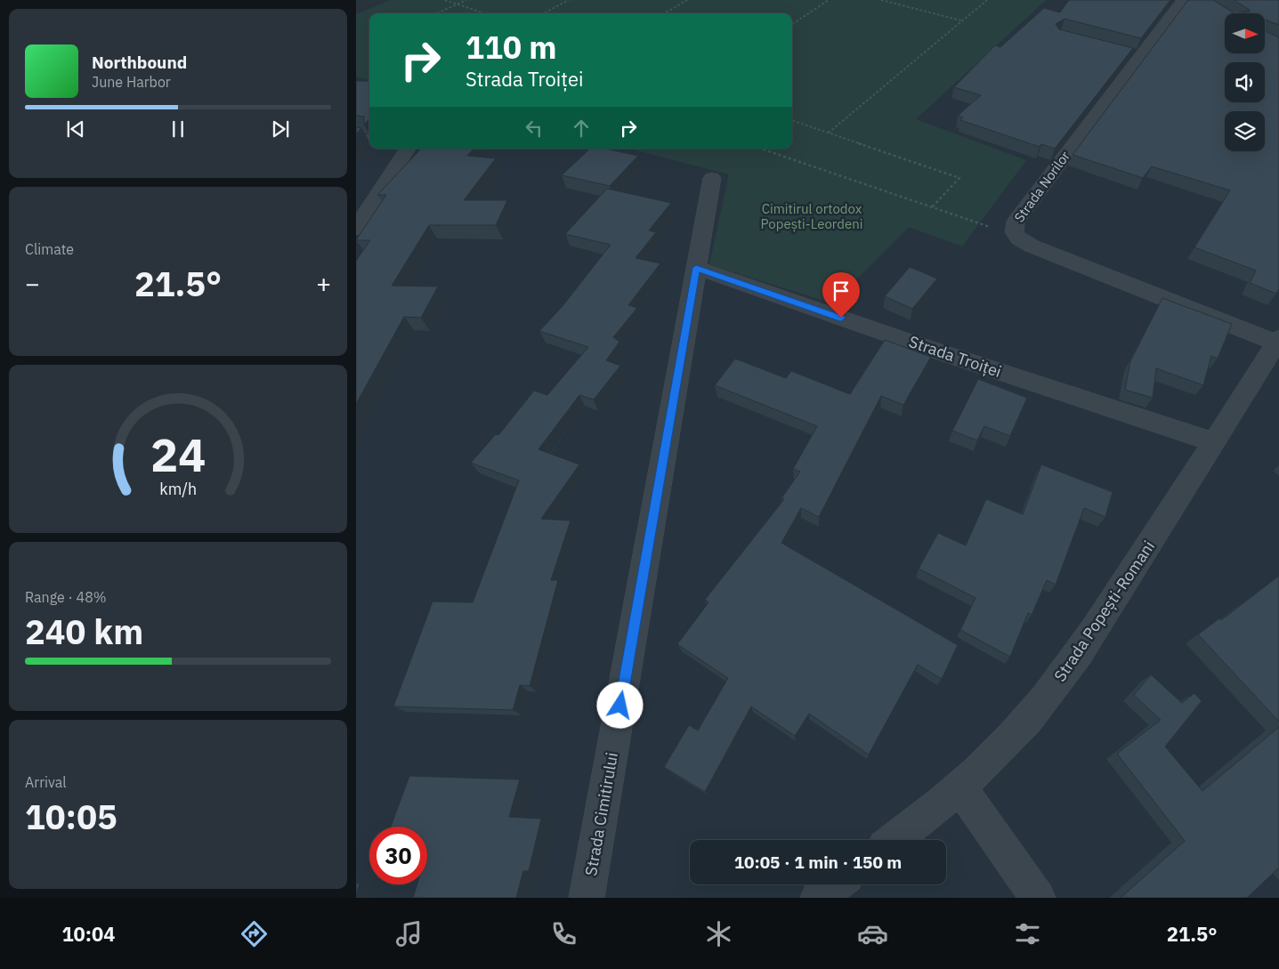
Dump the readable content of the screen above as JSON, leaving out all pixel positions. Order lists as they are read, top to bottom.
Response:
{
  "streets": {
    "street": [
      "Strada Norilor",
      "Strada Troiței",
      "Strada Popești-Romani",
      "Strada Cimitirului"
    ]
  },
  "crossings": [
    ["Strada Norilor", "Strada Popești-Romani"],
    ["Strada Troiței", "Strada Popești-Romani"],
    ["Strada Troiței", "Strada Cimitirului"]
  ],
  "parks": ["Cimitirul ortodox Popești-Leordeni"],
  "north": "right",
  "page": {
    "turn": ["110 m", "Strada Troiței"],
    "song": ["Northbound", "June Harbor"],
    "tile": [
      "Climate",
      ["Range · 48%", "240 km"],
      ["Arrival", "10:05"]
    ],
    "heat": ["−", "21.5°", "+"],
    "limit": "30",
    "trip": "10:05 · 1 min · 150 m",
    "tabs": ["10:04", "21.5°"],
    "gauge": ["24", "km/h"]
  }
}
